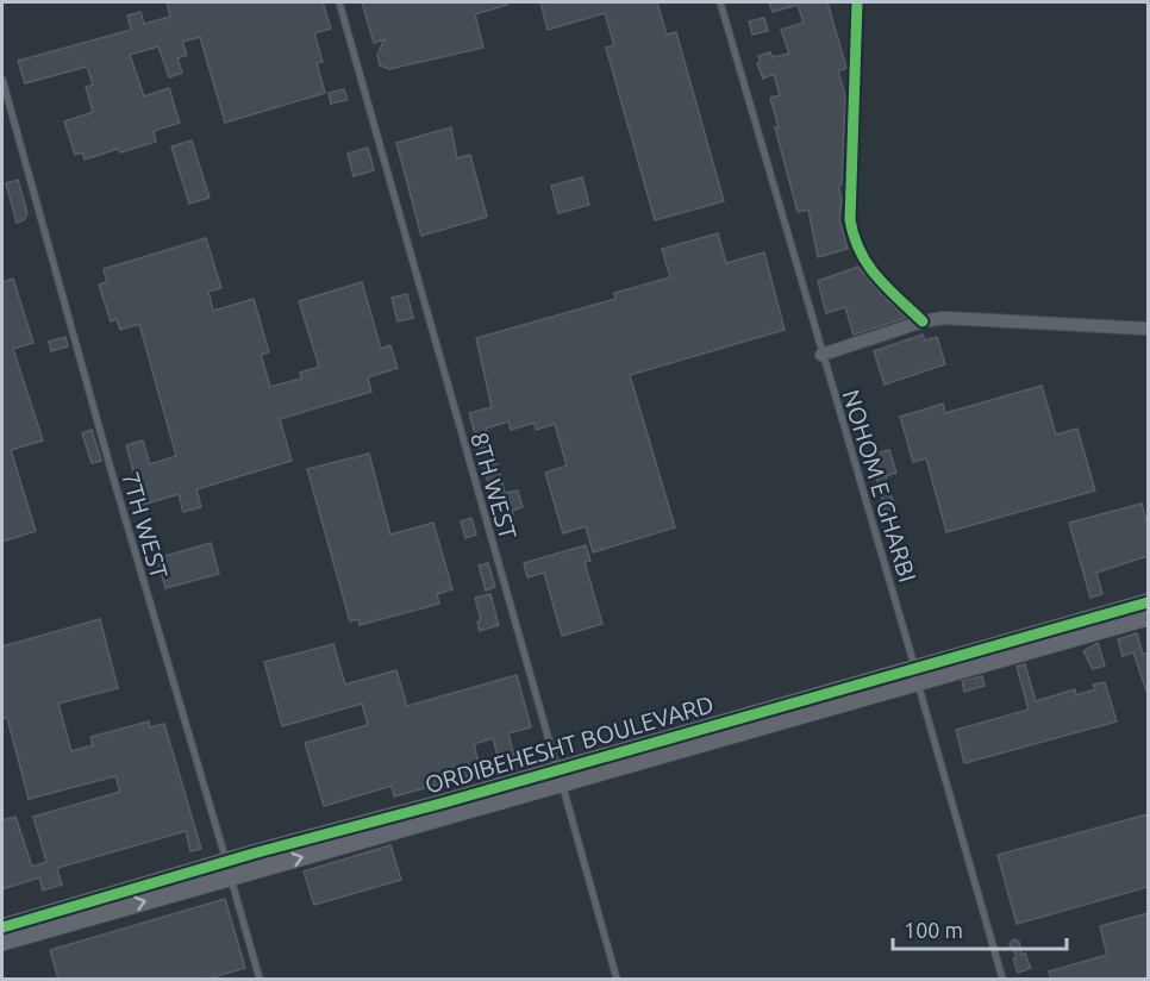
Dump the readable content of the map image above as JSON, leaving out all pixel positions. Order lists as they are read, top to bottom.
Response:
{
  "streets": {
    "street": ["ORDIBEHESHT BOULEVARD"],
    "lane": ["8TH WEST", "NOHOM E GHARBI", "7TH WEST"]
  },
  "crossings": [
    ["8TH WEST", "ORDIBEHESHT BOULEVARD"],
    ["NOHOM E GHARBI", "ORDIBEHESHT BOULEVARD"],
    ["7TH WEST", "ORDIBEHESHT BOULEVARD"]
  ],
  "scale_bar": "100 m"
}
